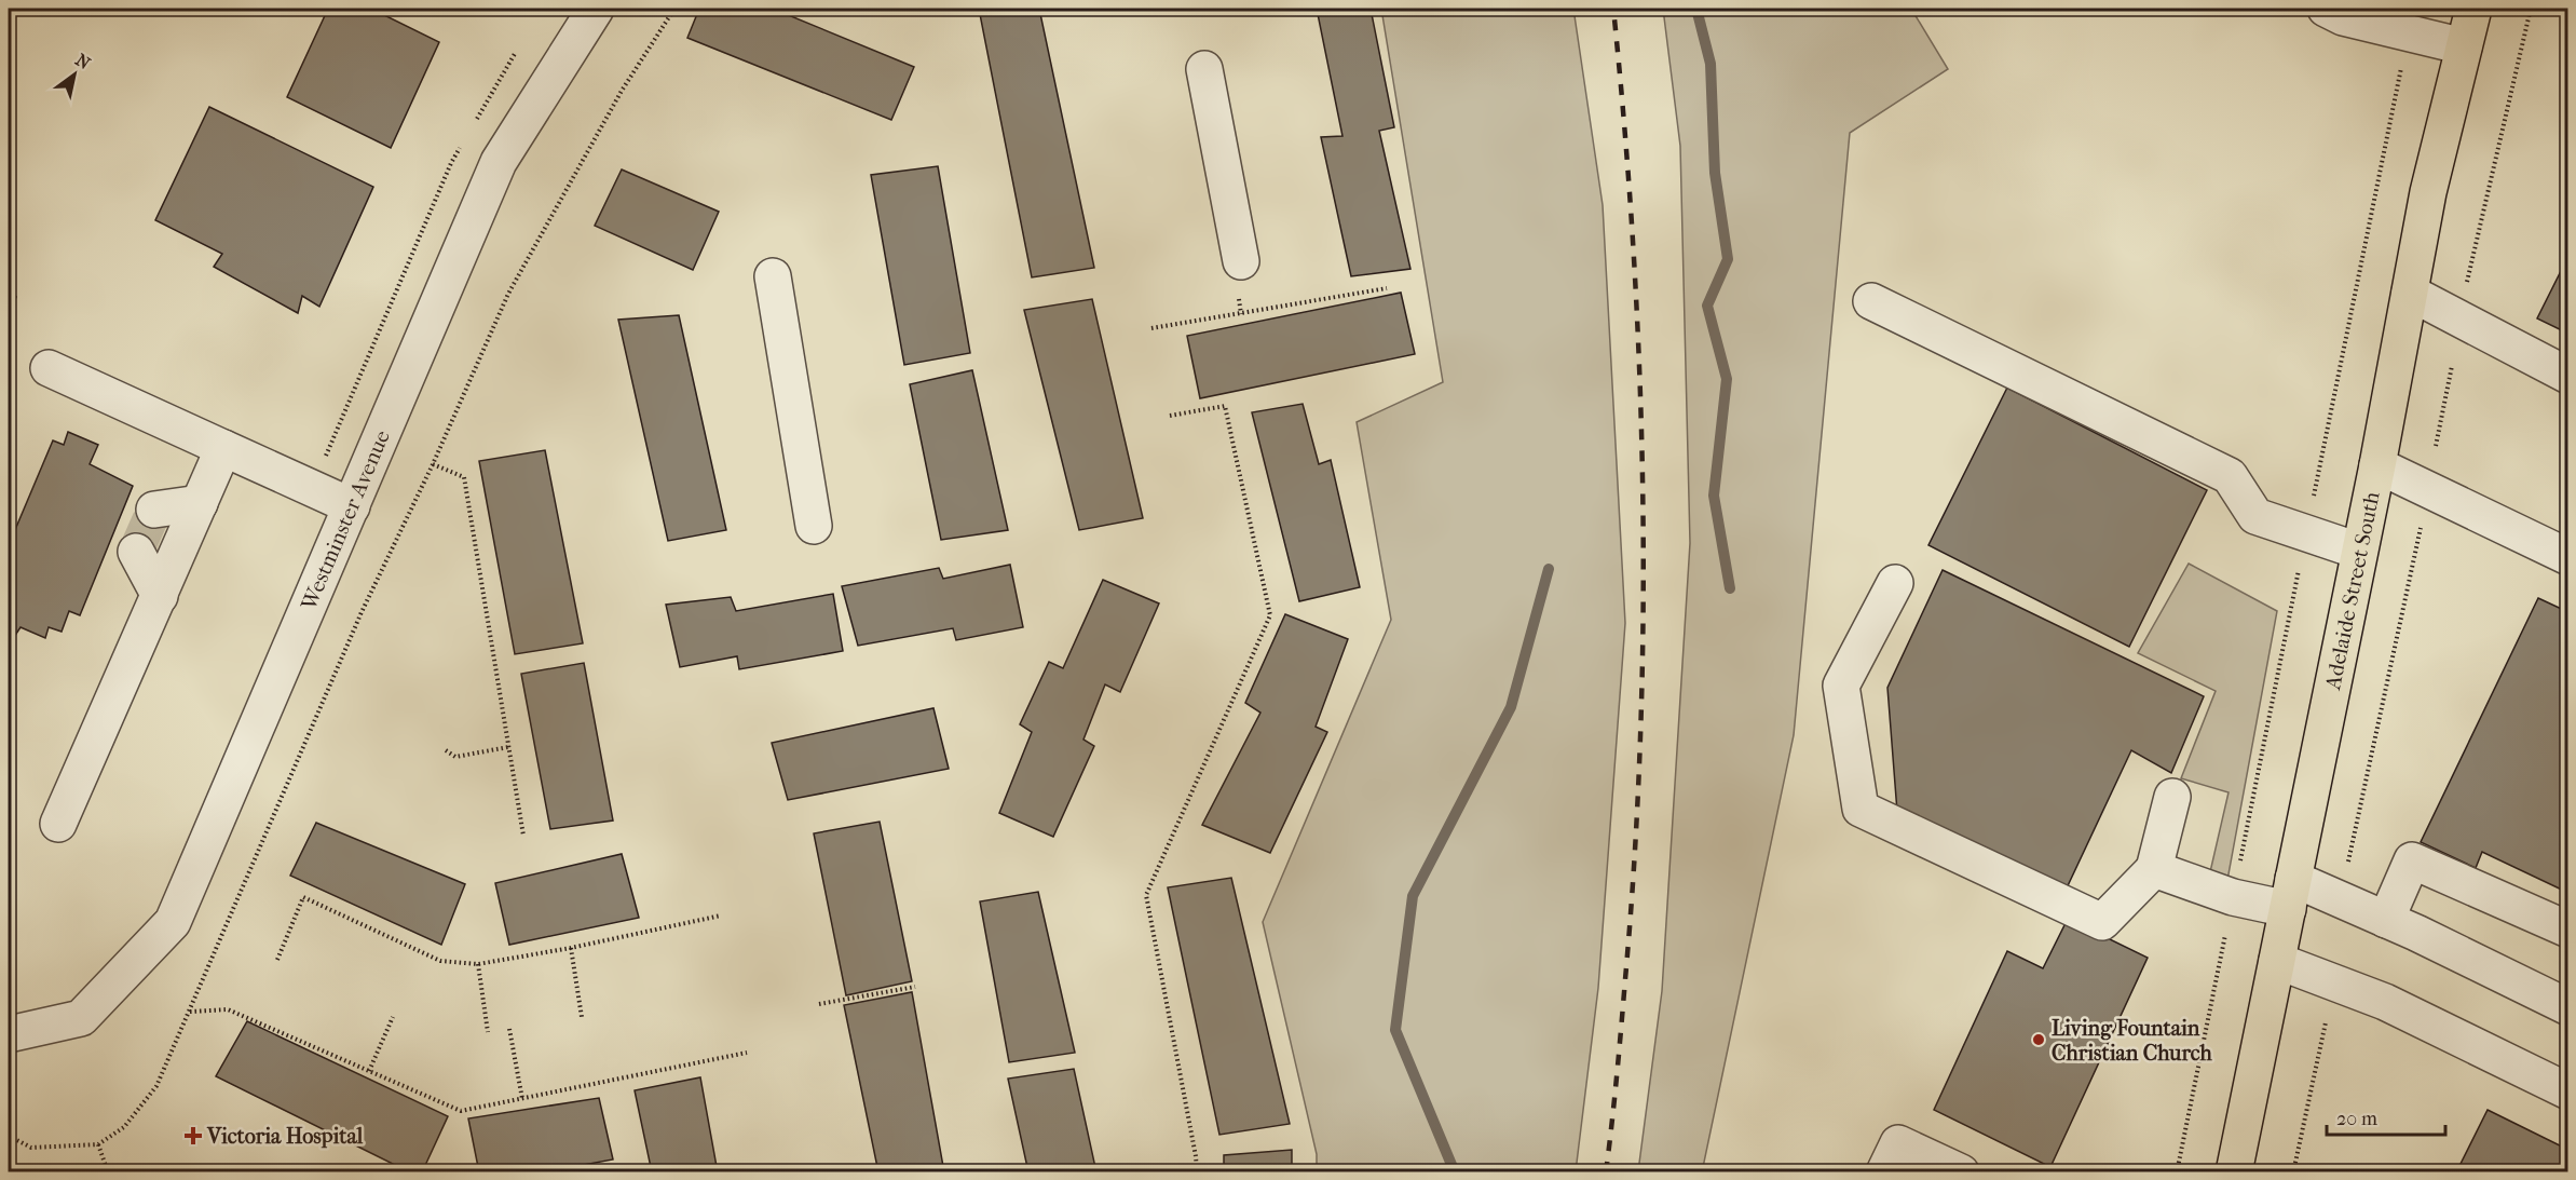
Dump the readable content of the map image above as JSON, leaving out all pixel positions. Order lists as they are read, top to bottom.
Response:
{
  "streets": {
    "main road": ["Adelaide Street South"],
    "street": ["Westminster Avenue"]
  },
  "places": {
    "other": ["Living Fountain Christian Church"],
    "health": ["Victoria Hospital"]
  },
  "scale_bar": "20 m",
  "north": "top right"
}
